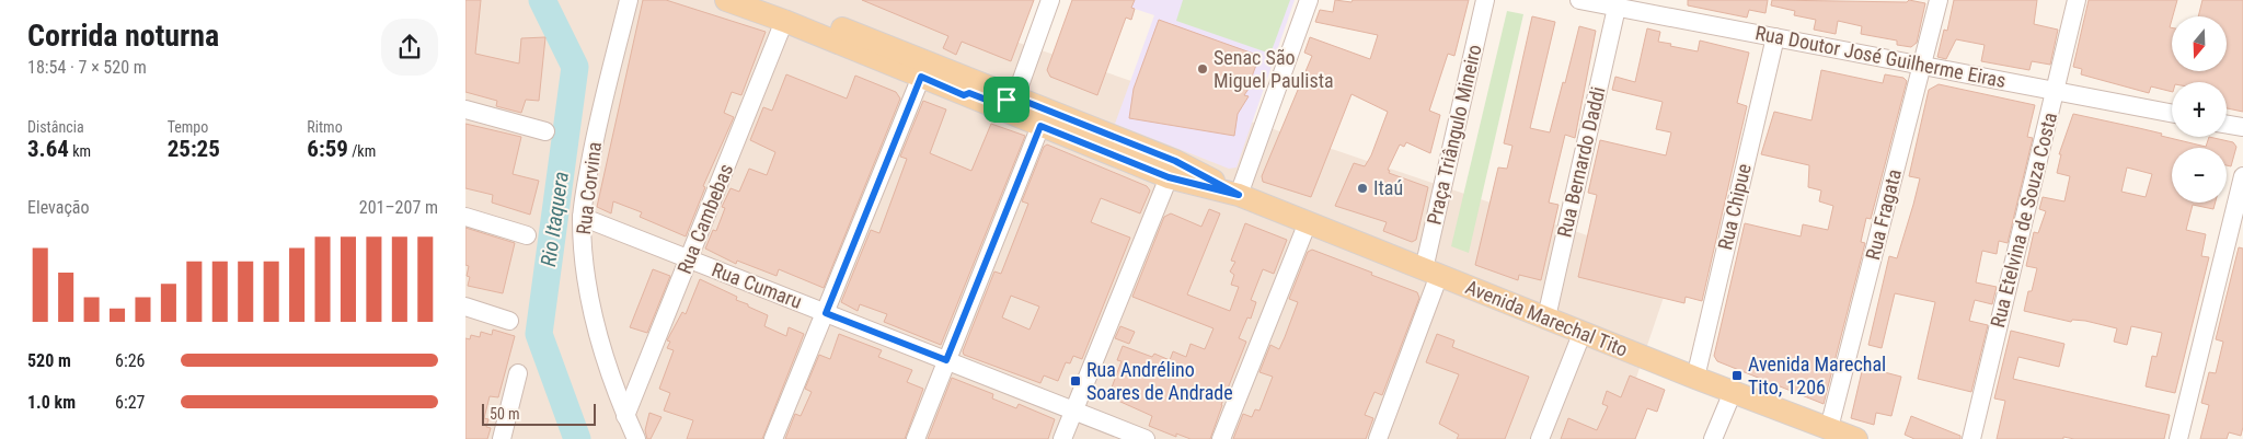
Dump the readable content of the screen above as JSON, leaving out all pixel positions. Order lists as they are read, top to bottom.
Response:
{
  "streets": {
    "main road": ["Avenida Marechal Tito"],
    "street": [
      "Rua Doutor José Guilherme Eiras",
      "Praça Triângulo Mineiro",
      "Rua Bernardo Daddi",
      "Rua Corvina",
      "Rua Chipue",
      "Rua Fragata",
      "Rua Cambebas",
      "Rua Etelvina de Souza Costa",
      "Rua Cumaru"
    ]
  },
  "crossings": [
    ["Rua Doutor José Guilherme Eiras", "Rua Bernardo Daddi"],
    ["Rua Doutor José Guilherme Eiras", "Rua Chipue"],
    ["Rua Doutor José Guilherme Eiras", "Rua Fragata"],
    ["Rua Doutor José Guilherme Eiras", "Rua Etelvina de Souza Costa"],
    ["Praça Triângulo Mineiro", "Avenida Marechal Tito"],
    ["Rua Bernardo Daddi", "Avenida Marechal Tito"],
    ["Rua Corvina", "Rua Cambebas"],
    ["Rua Corvina", "Rua Cumaru"],
    ["Rua Chipue", "Avenida Marechal Tito"],
    ["Rua Fragata", "Avenida Marechal Tito"],
    ["Rua Cambebas", "Rua Cumaru"]
  ],
  "water": ["Rio Itaquera"],
  "places": {
    "other": ["Senac São Miguel Paulista", "Itaú"],
    "transit": ["Avenida Marechal Tito, 1206", "Rua Andrélino Soares de Andrade"]
  },
  "scale_bar": "50 m",
  "north": "bottom",
  "page": {
    "heading": ["Corrida noturna", "18:54 · 7 × 520 m"],
    "map_buttons": ["+", "−"],
    "stats": [
      ["Distância", "3.64 km"],
      ["Tempo", "25:25"],
      ["Ritmo", "6:59 /km"]
    ],
    "chart": ["Elevação", "201–207 m"],
    "list": [
      {
        "name": "520 m",
        "note": "6:26"
      },
      {
        "name": "1.0 km",
        "note": "6:27"
      }
    ],
    "scale": "50 m"
  }
}
